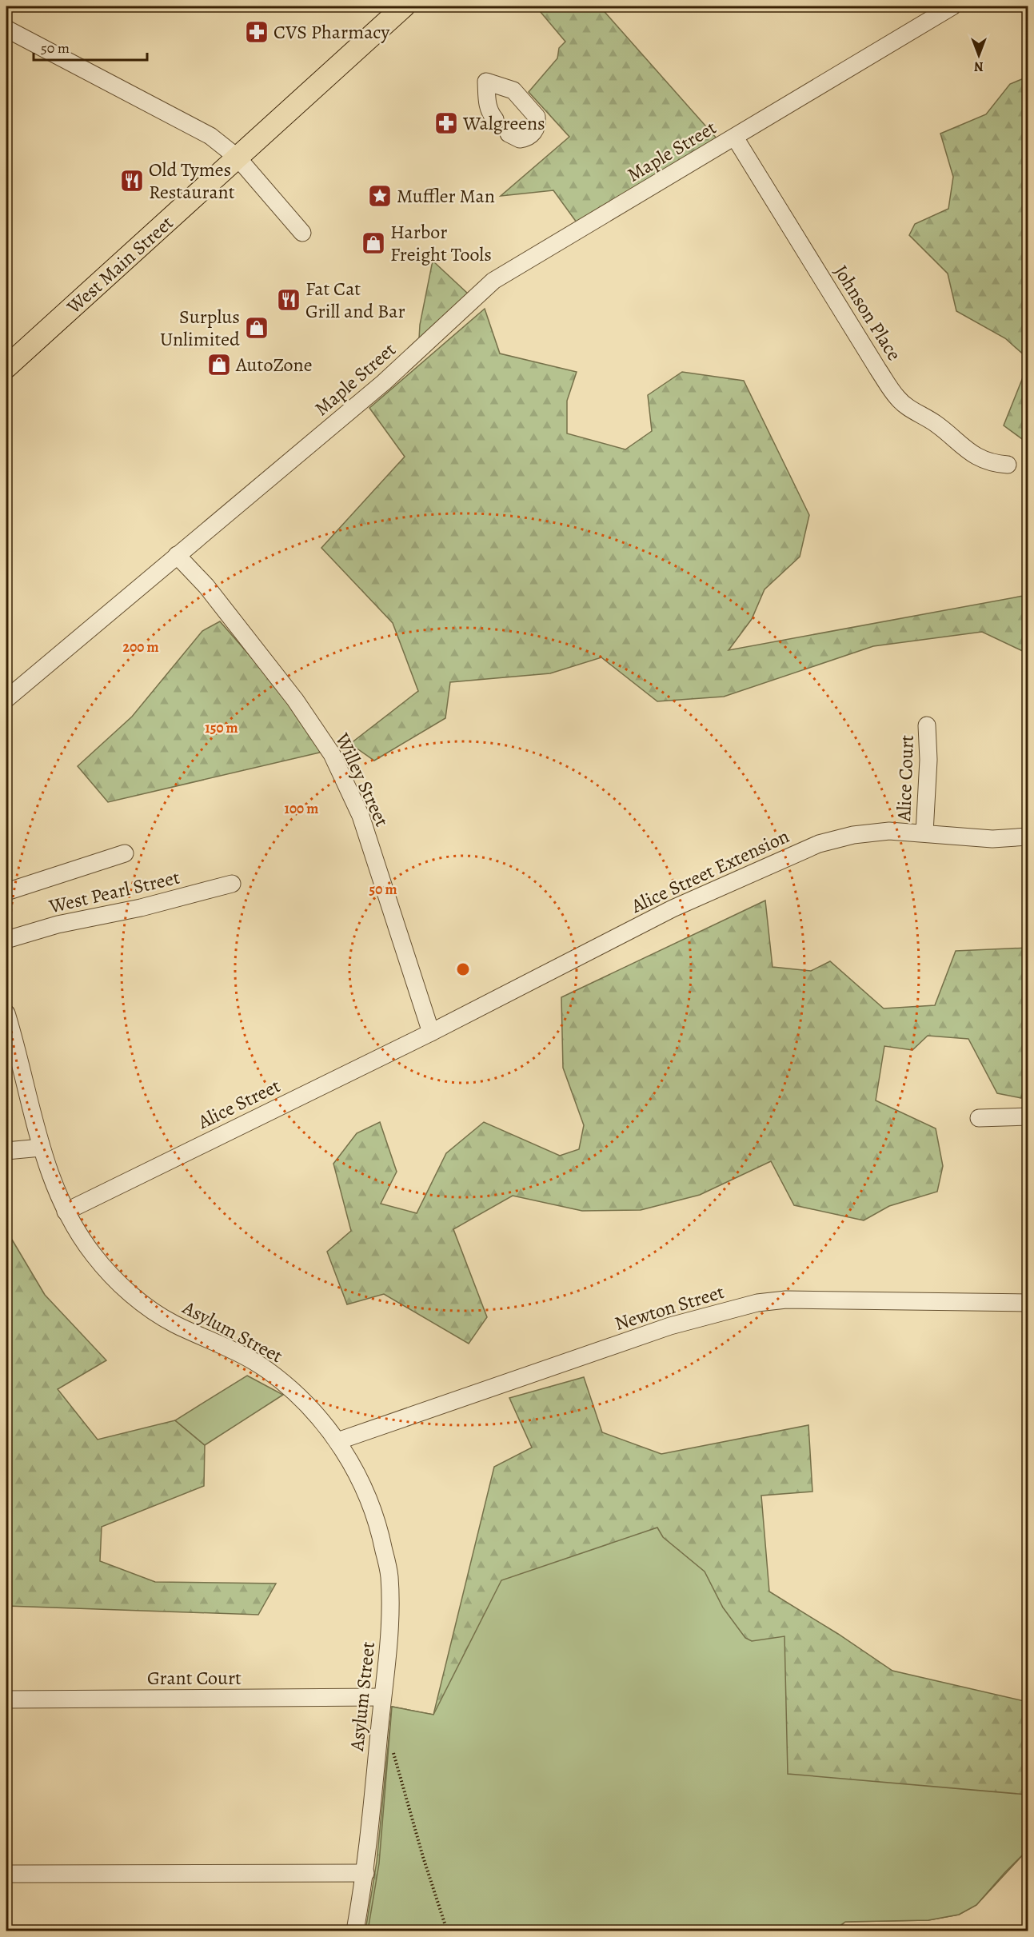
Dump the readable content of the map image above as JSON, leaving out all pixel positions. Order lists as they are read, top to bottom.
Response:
{
  "streets": {
    "main road": ["West Main Street"],
    "street": [
      "Maple Street",
      "Johnson Place",
      "Alice Court",
      "Willey Street",
      "Alice Street Extension",
      "West Pearl Street",
      "Alice Street",
      "Newton Street",
      "Asylum Street",
      "Grant Court"
    ]
  },
  "crossings": [
    ["Maple Street", "Johnson Place"],
    ["Maple Street", "Willey Street"],
    ["Alice Court", "Alice Street Extension"],
    ["Willey Street", "Alice Street Extension"],
    ["Willey Street", "Alice Street"],
    ["Alice Street Extension", "Alice Street"],
    ["Alice Street", "Asylum Street"],
    ["Newton Street", "Asylum Street"],
    ["Asylum Street", "Grant Court"]
  ],
  "places": {
    "pharmacy": ["CVS Pharmacy", "Walgreens"],
    "restaurant": ["Old Tymes Restaurant", "Fat Cat Grill and Bar"],
    "place": ["Muffler Man"],
    "shop": ["Harbor Freight Tools", "Surplus Unlimited", "AutoZone"]
  },
  "scale_bar": "50 m",
  "north": "bottom",
  "rings": [
    "200 m",
    "150 m",
    "100 m",
    "50 m"
  ]
}
